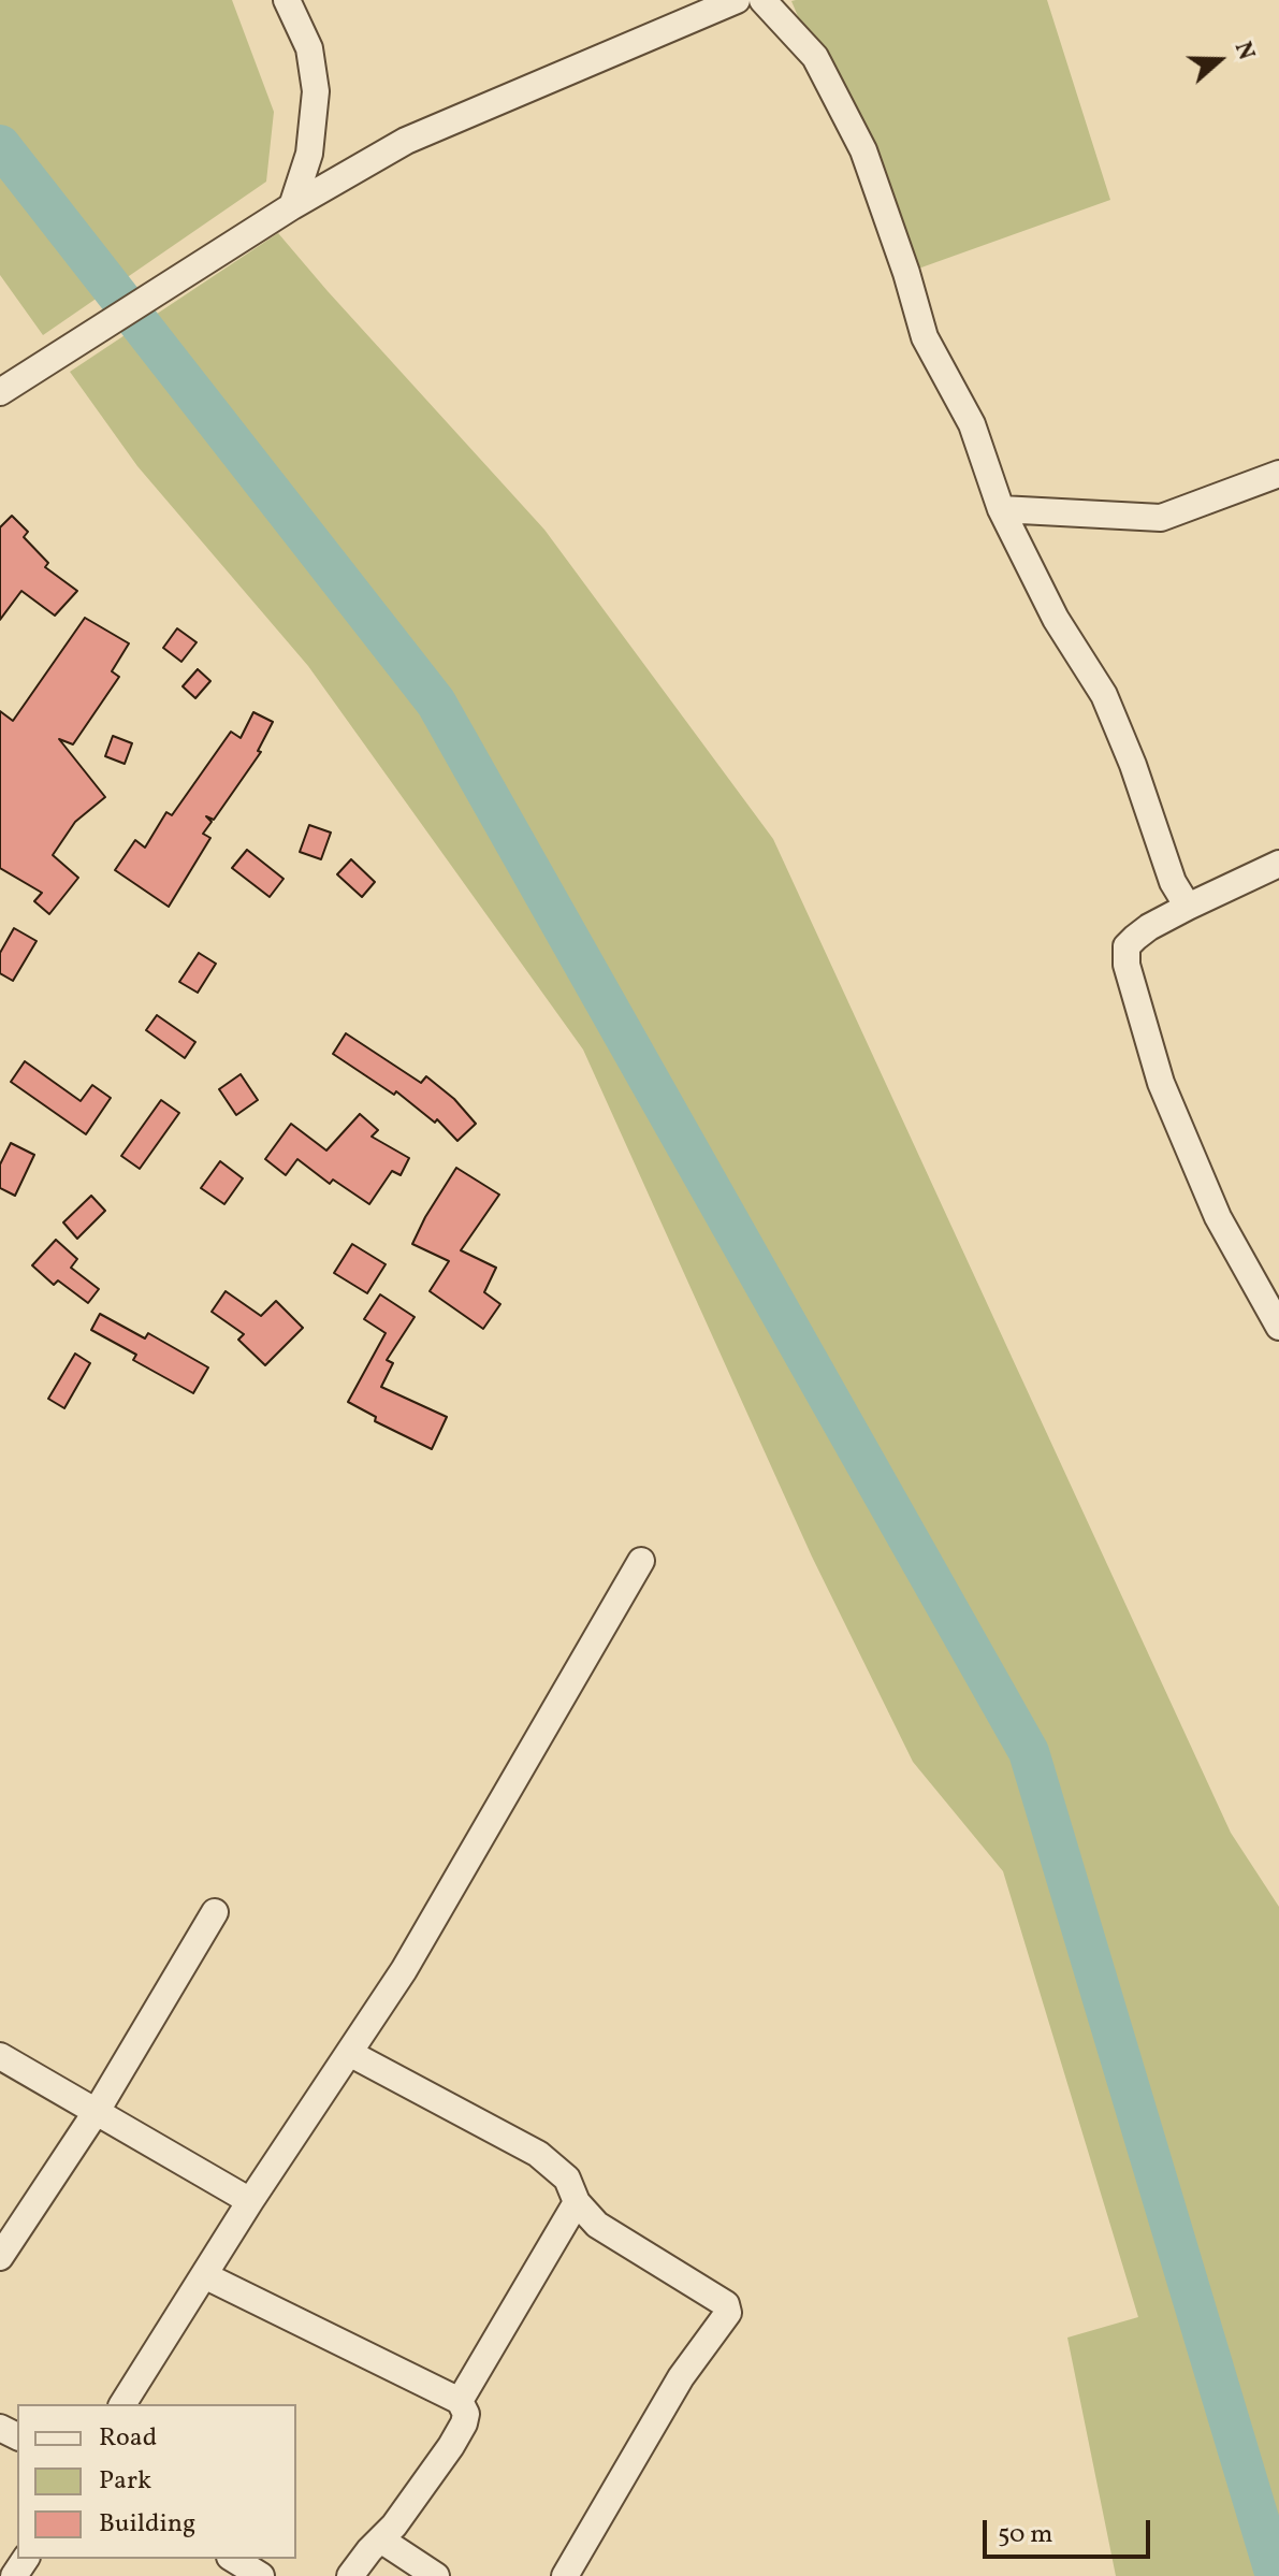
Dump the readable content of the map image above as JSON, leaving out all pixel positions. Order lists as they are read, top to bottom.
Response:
{
  "legend": ["Road", "Park", "Building"],
  "scale_bar": "50 m",
  "north": "right"
}
